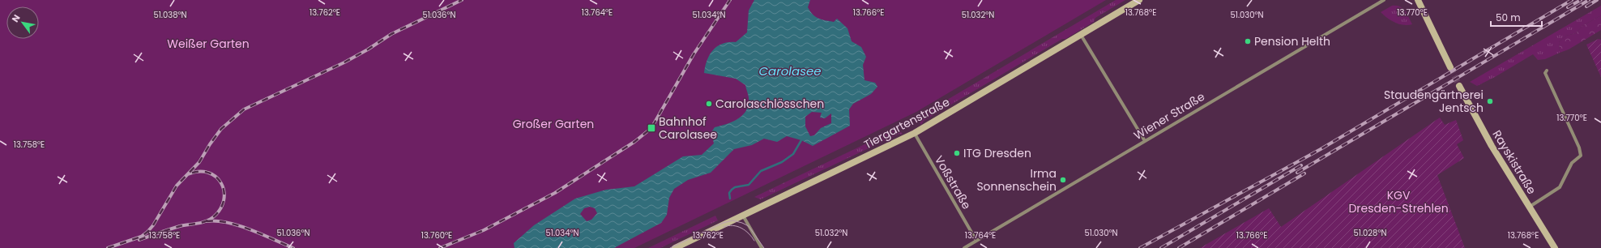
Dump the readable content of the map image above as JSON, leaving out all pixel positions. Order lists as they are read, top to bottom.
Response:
{
  "streets": {
    "main road": ["Tiergartenstraße", "Rayskistraße"],
    "street": ["Wiener Straße", "Voßstraße"]
  },
  "crossings": [
    ["Wiener Straße", "Voßstraße"],
    ["Tiergartenstraße", "Voßstraße"]
  ],
  "water": ["Carolasee"],
  "parks": ["Weißer Garten", "Großer Garten", "KGV Dresden-Strehlen"],
  "places": {
    "other": [
      "Pension Helth",
      "Staudengärtnerei Jentsch",
      "Carolaschlösschen",
      "ITG Dresden",
      "Irma Sonnenschein"
    ],
    "transit": ["Bahnhof Carolasee"]
  },
  "scale_bar": "50 m",
  "north": "top left",
  "coordinates": [
    "13.762°E",
    "13.764°E",
    "13.766°E",
    "13.768°E",
    "13.770°E",
    "51.038°N",
    "51.036°N",
    "51.034°N",
    "51.032°N",
    "51.030°N",
    "13.758°E",
    "51.028°N",
    "13.760°E"
  ]
}
